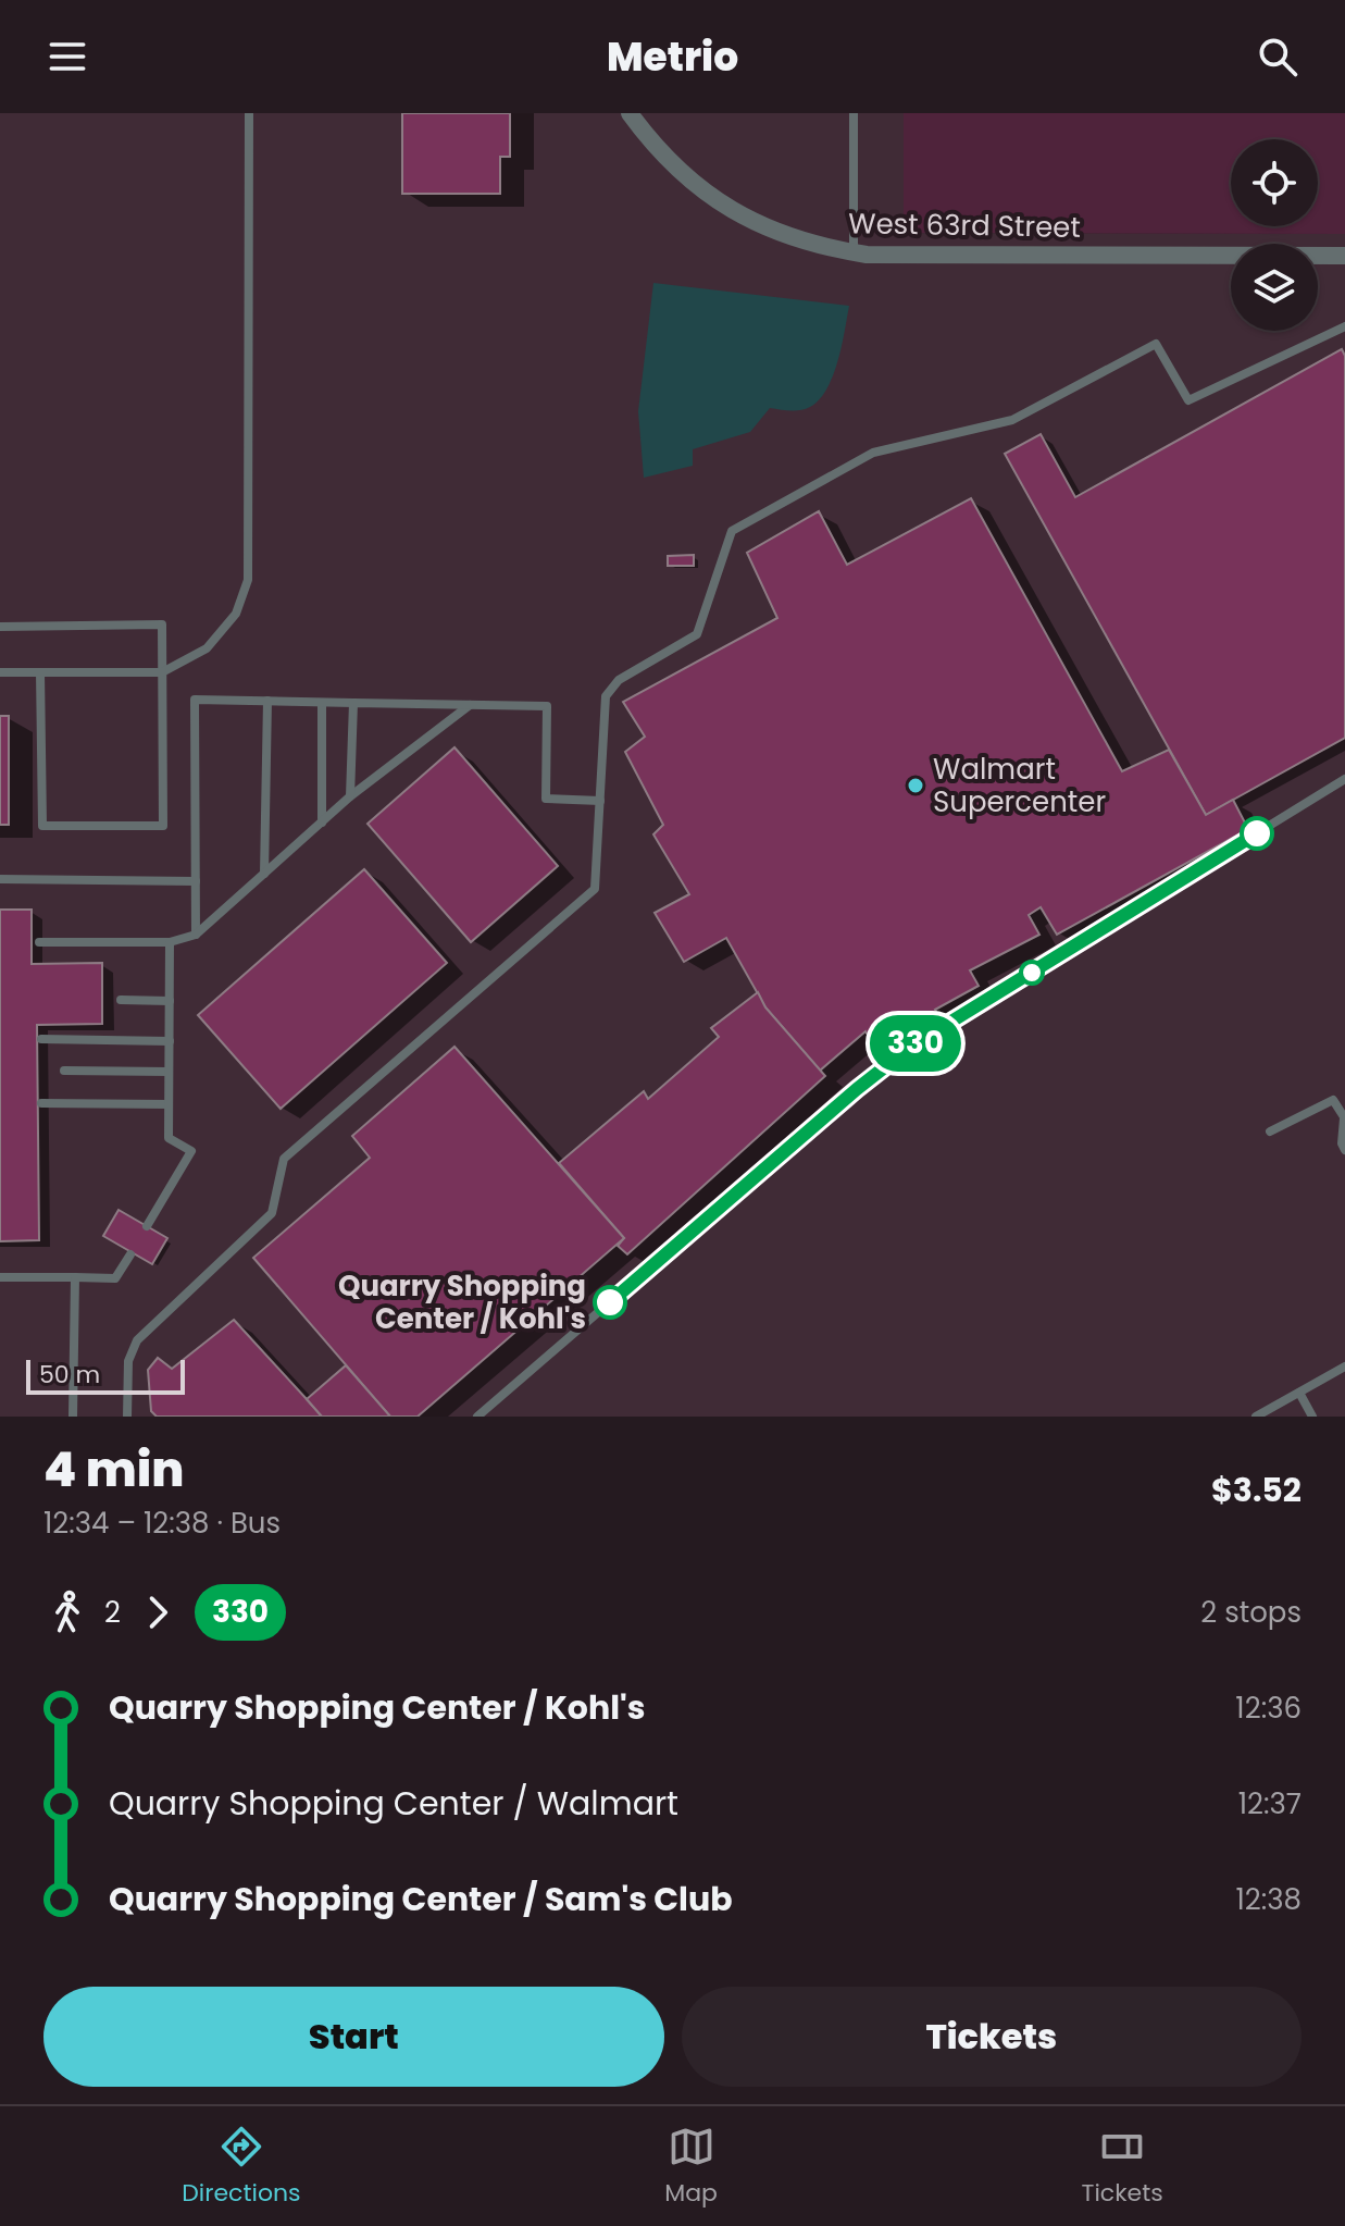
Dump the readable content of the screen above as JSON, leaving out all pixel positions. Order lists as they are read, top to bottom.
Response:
{
  "streets": {
    "street": ["West 63rd Street"]
  },
  "places": ["Walmart Supercenter", "Quarry Shopping Center / Kohl's"],
  "lines": ["bus line 330"],
  "scale_bar": "50 m",
  "page": {
    "header": "Metrio",
    "on_map": "330",
    "scale": "50 m",
    "heading": ["4 min", "12:34 – 12:38 · Bus", "$3.52"],
    "legs": ["2", "330", "2 stops"],
    "list": [
      {
        "name": "Quarry Shopping Center / Kohl's",
        "value": "12:36"
      },
      {
        "name": "Quarry Shopping Center / Walmart",
        "value": "12:37"
      },
      {
        "name": "Quarry Shopping Center / Sam's Club",
        "value": "12:38"
      }
    ],
    "buttons": ["Start", "Tickets"],
    "tabs": ["Directions", "Map", "Tickets"]
  }
}
